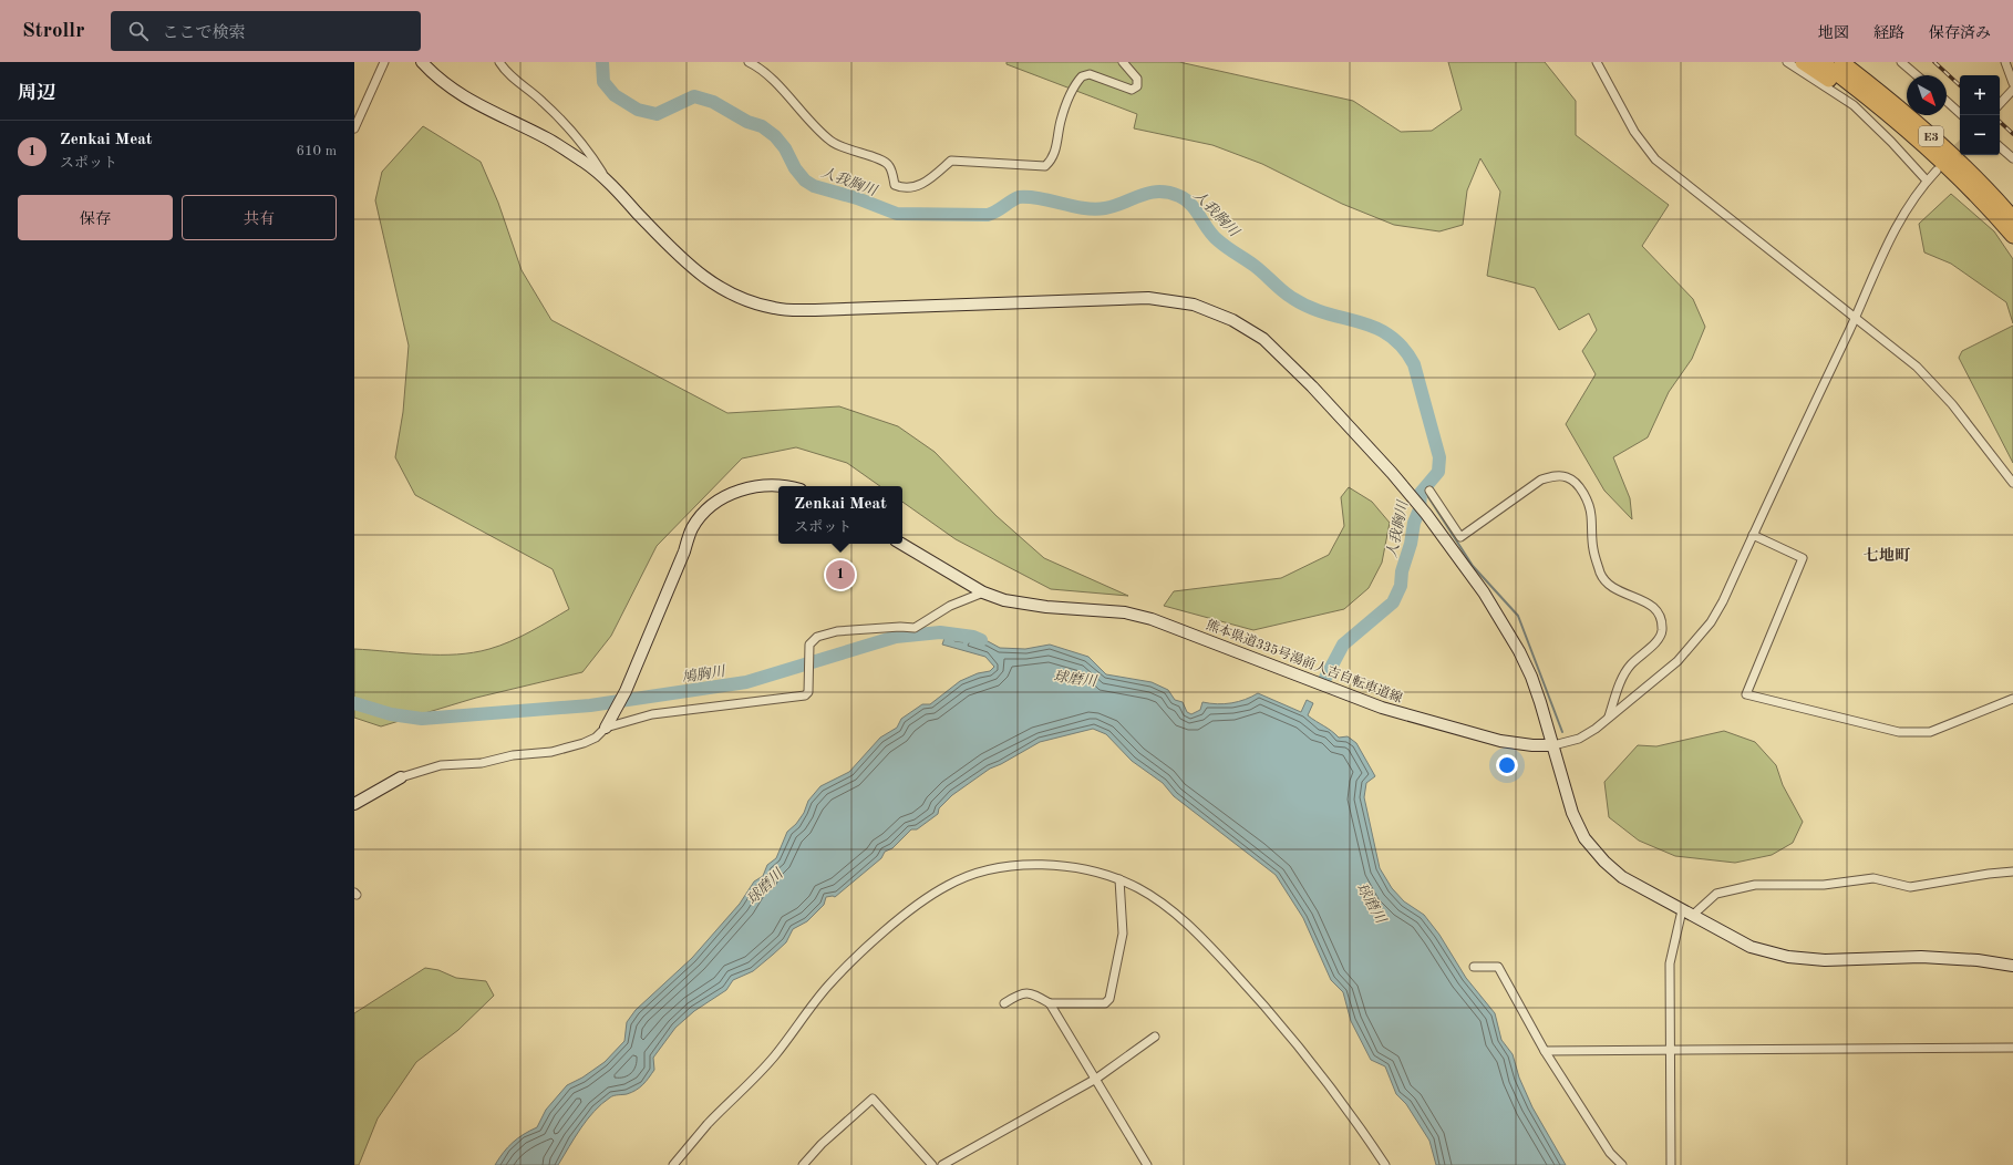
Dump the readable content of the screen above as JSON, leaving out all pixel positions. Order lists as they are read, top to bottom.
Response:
{
  "streets": {
    "highway": ["E3"],
    "main road": ["熊本県道335号湯前人吉自転車道線"]
  },
  "districts": ["七地町"],
  "water": ["人我胸川", "鳩胸川", "球磨川"],
  "north": "bottom right",
  "page": {
    "header": "Strollr",
    "search": "ここで検索",
    "nav": ["地図", "経路", "保存済み"],
    "heading": "周辺",
    "map_buttons": ["+", "−"],
    "list": [
      {
        "mark": "1",
        "name": "Zenkai Meat",
        "note": "スポット",
        "value": "610 m"
      }
    ],
    "buttons": ["保存", "共有"],
    "popup": ["Zenkai Meat", "スポット"],
    "pins": "1"
  }
}
